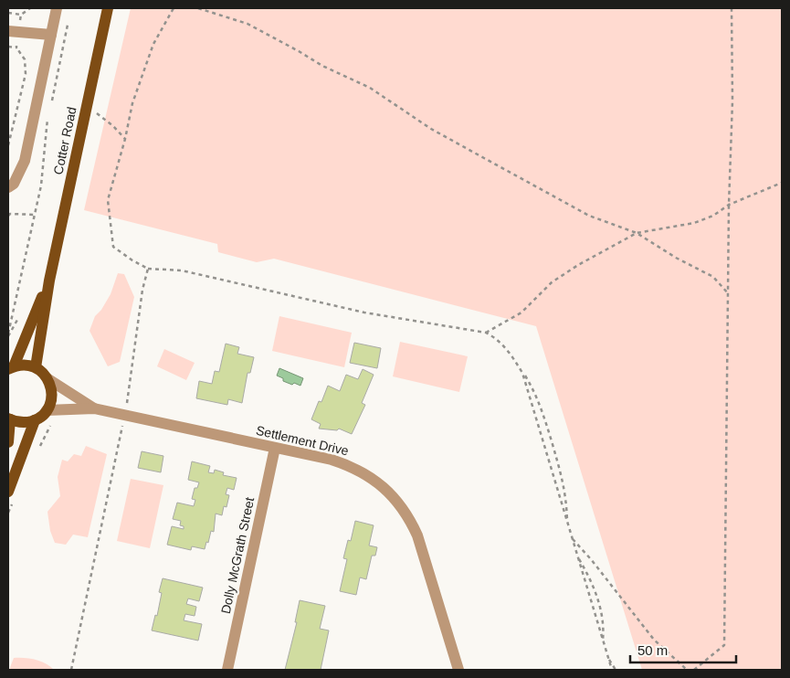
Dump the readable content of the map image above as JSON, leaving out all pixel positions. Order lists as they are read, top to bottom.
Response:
{
  "streets": {
    "main road": ["Cotter Road"],
    "street": ["Settlement Drive", "Dolly McGrath Street"]
  },
  "crossings": [
    ["Settlement Drive", "Dolly McGrath Street"]
  ],
  "scale_bar": "50 m"
}
